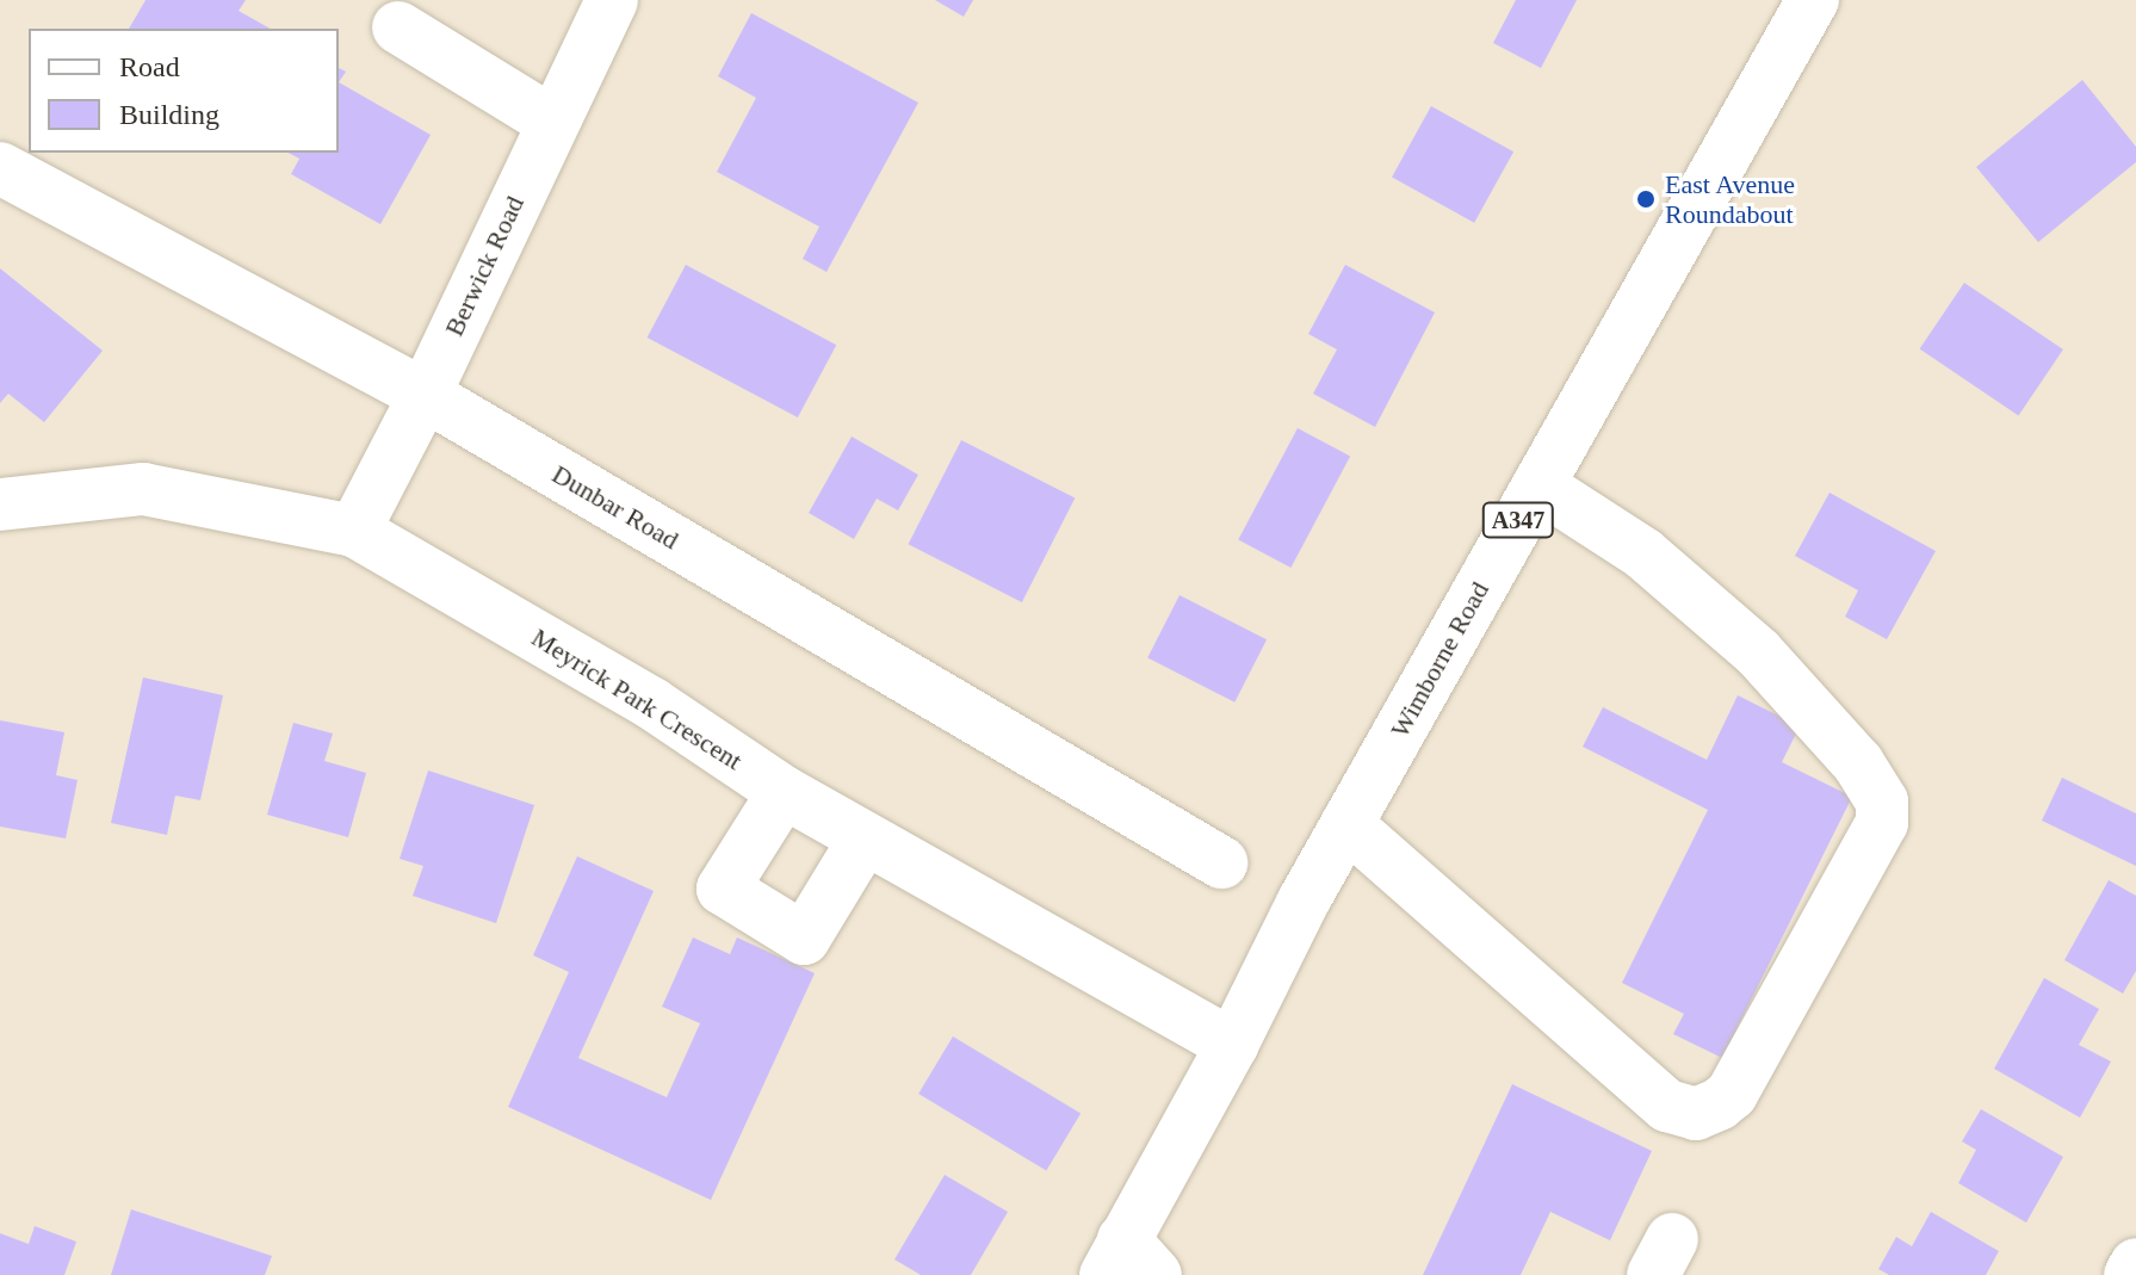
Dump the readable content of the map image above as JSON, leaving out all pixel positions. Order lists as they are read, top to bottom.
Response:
{
  "streets": {
    "street": [
      "Berwick Road",
      "Dunbar Road",
      "A347",
      "Wimborne Road",
      "Meyrick Park Crescent"
    ]
  },
  "crossings": [
    ["Berwick Road", "Dunbar Road"],
    ["Berwick Road", "Meyrick Park Crescent"],
    ["Wimborne Road", "Meyrick Park Crescent"]
  ],
  "places": ["East Avenue Roundabout"],
  "legend": ["Road", "Building"]
}
